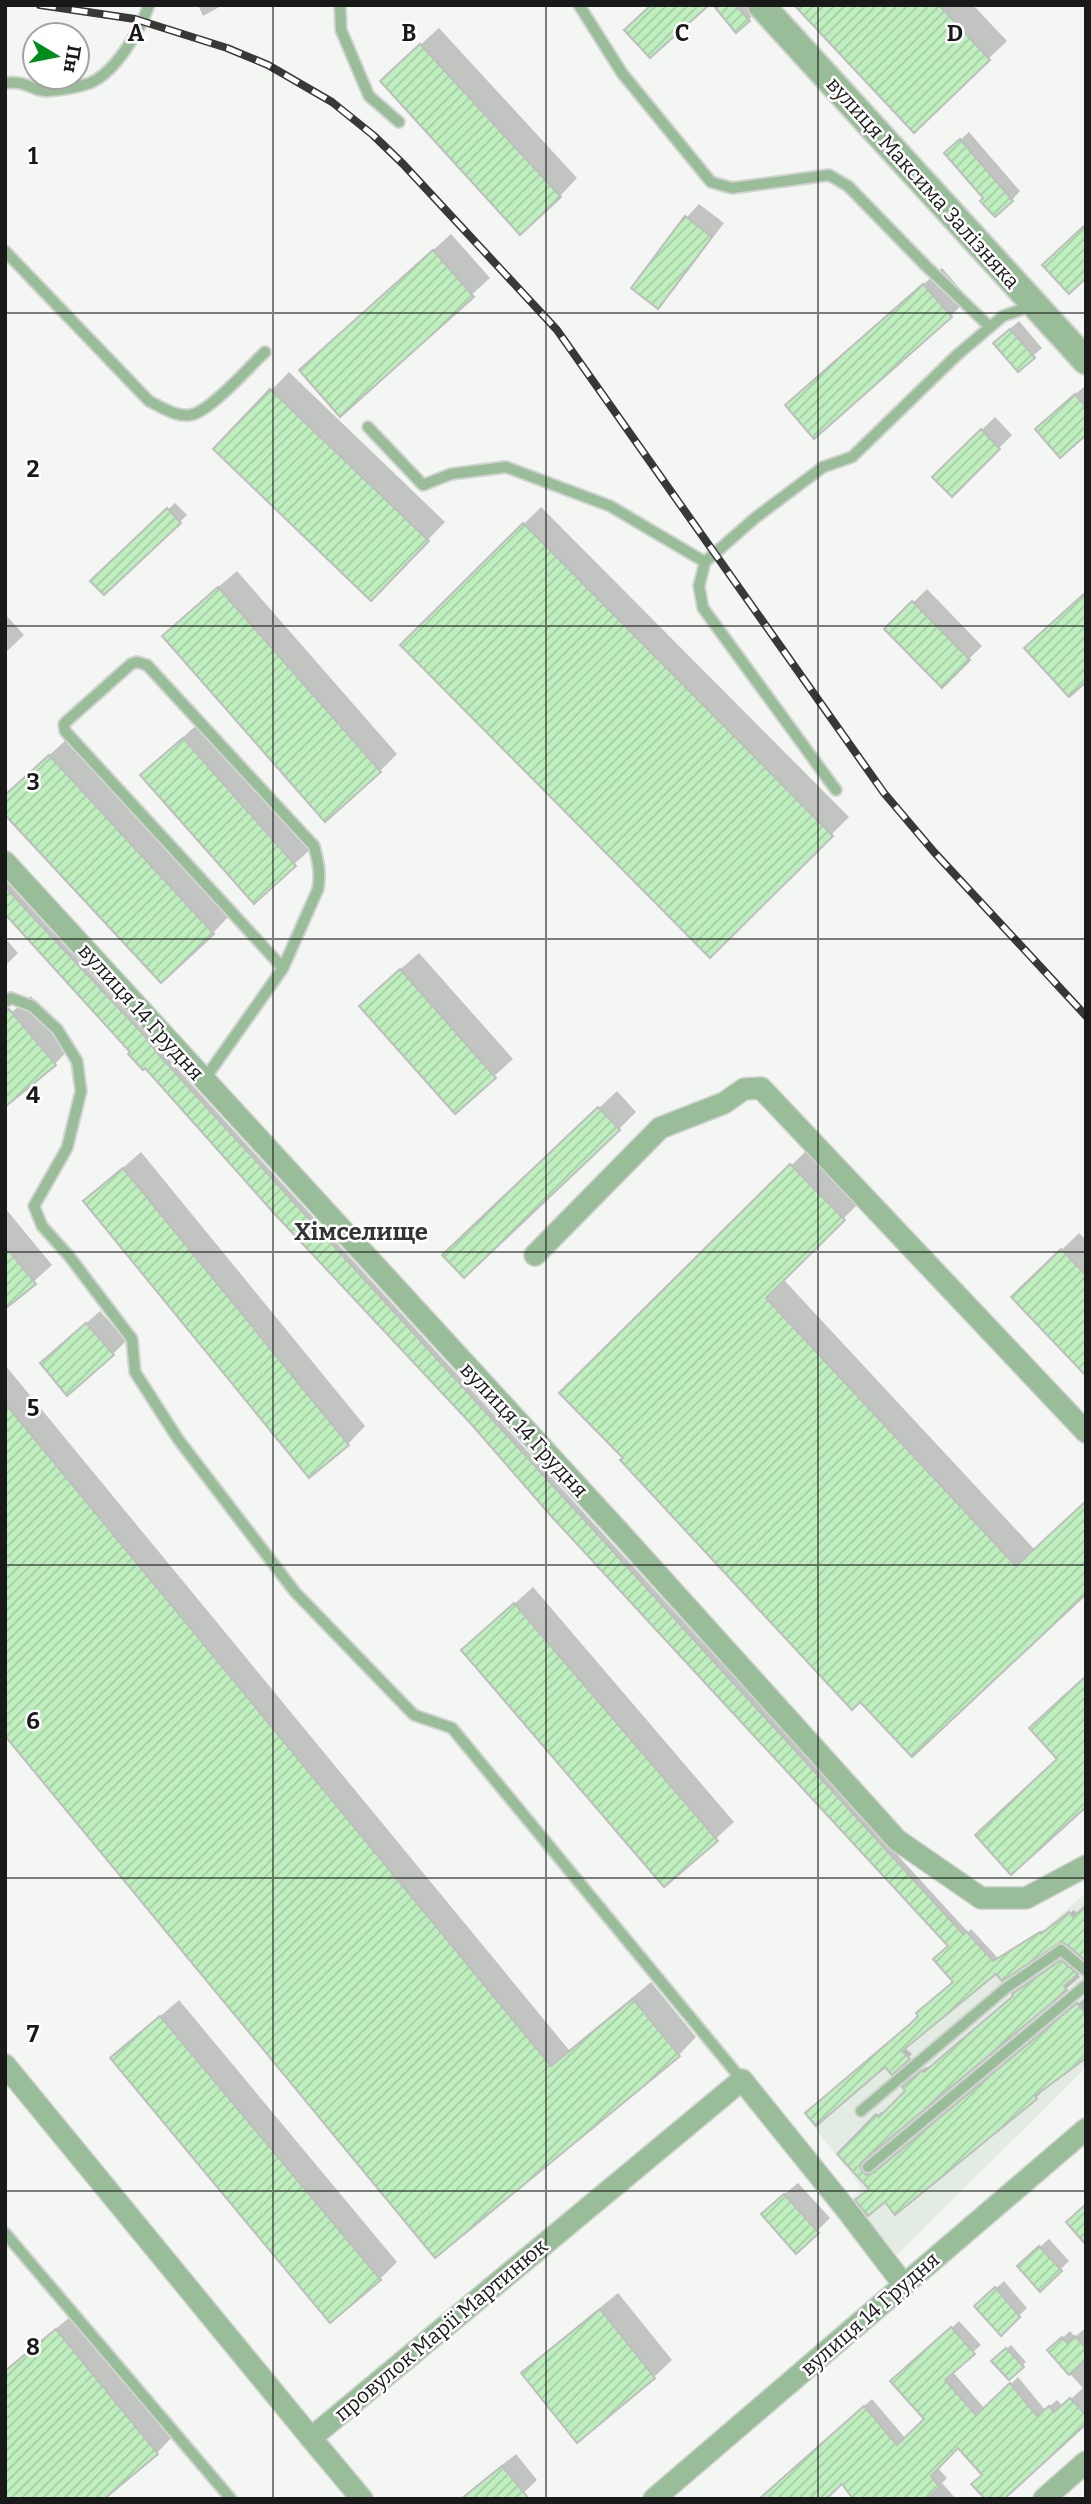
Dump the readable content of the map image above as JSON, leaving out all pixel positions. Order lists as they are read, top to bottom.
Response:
{
  "streets": {
    "street": ["вулиця Максима Залізняка", "вулиця 14 Грудня", "провулок Марії Мартинюк"]
  },
  "districts": ["Хімселище"],
  "north": "right",
  "grid": {
    "columns": [
      "A",
      "B",
      "C",
      "D"
    ],
    "rows": [
      "1",
      "2",
      "3",
      "4",
      "5",
      "6",
      "7",
      "8"
    ]
  }
}
